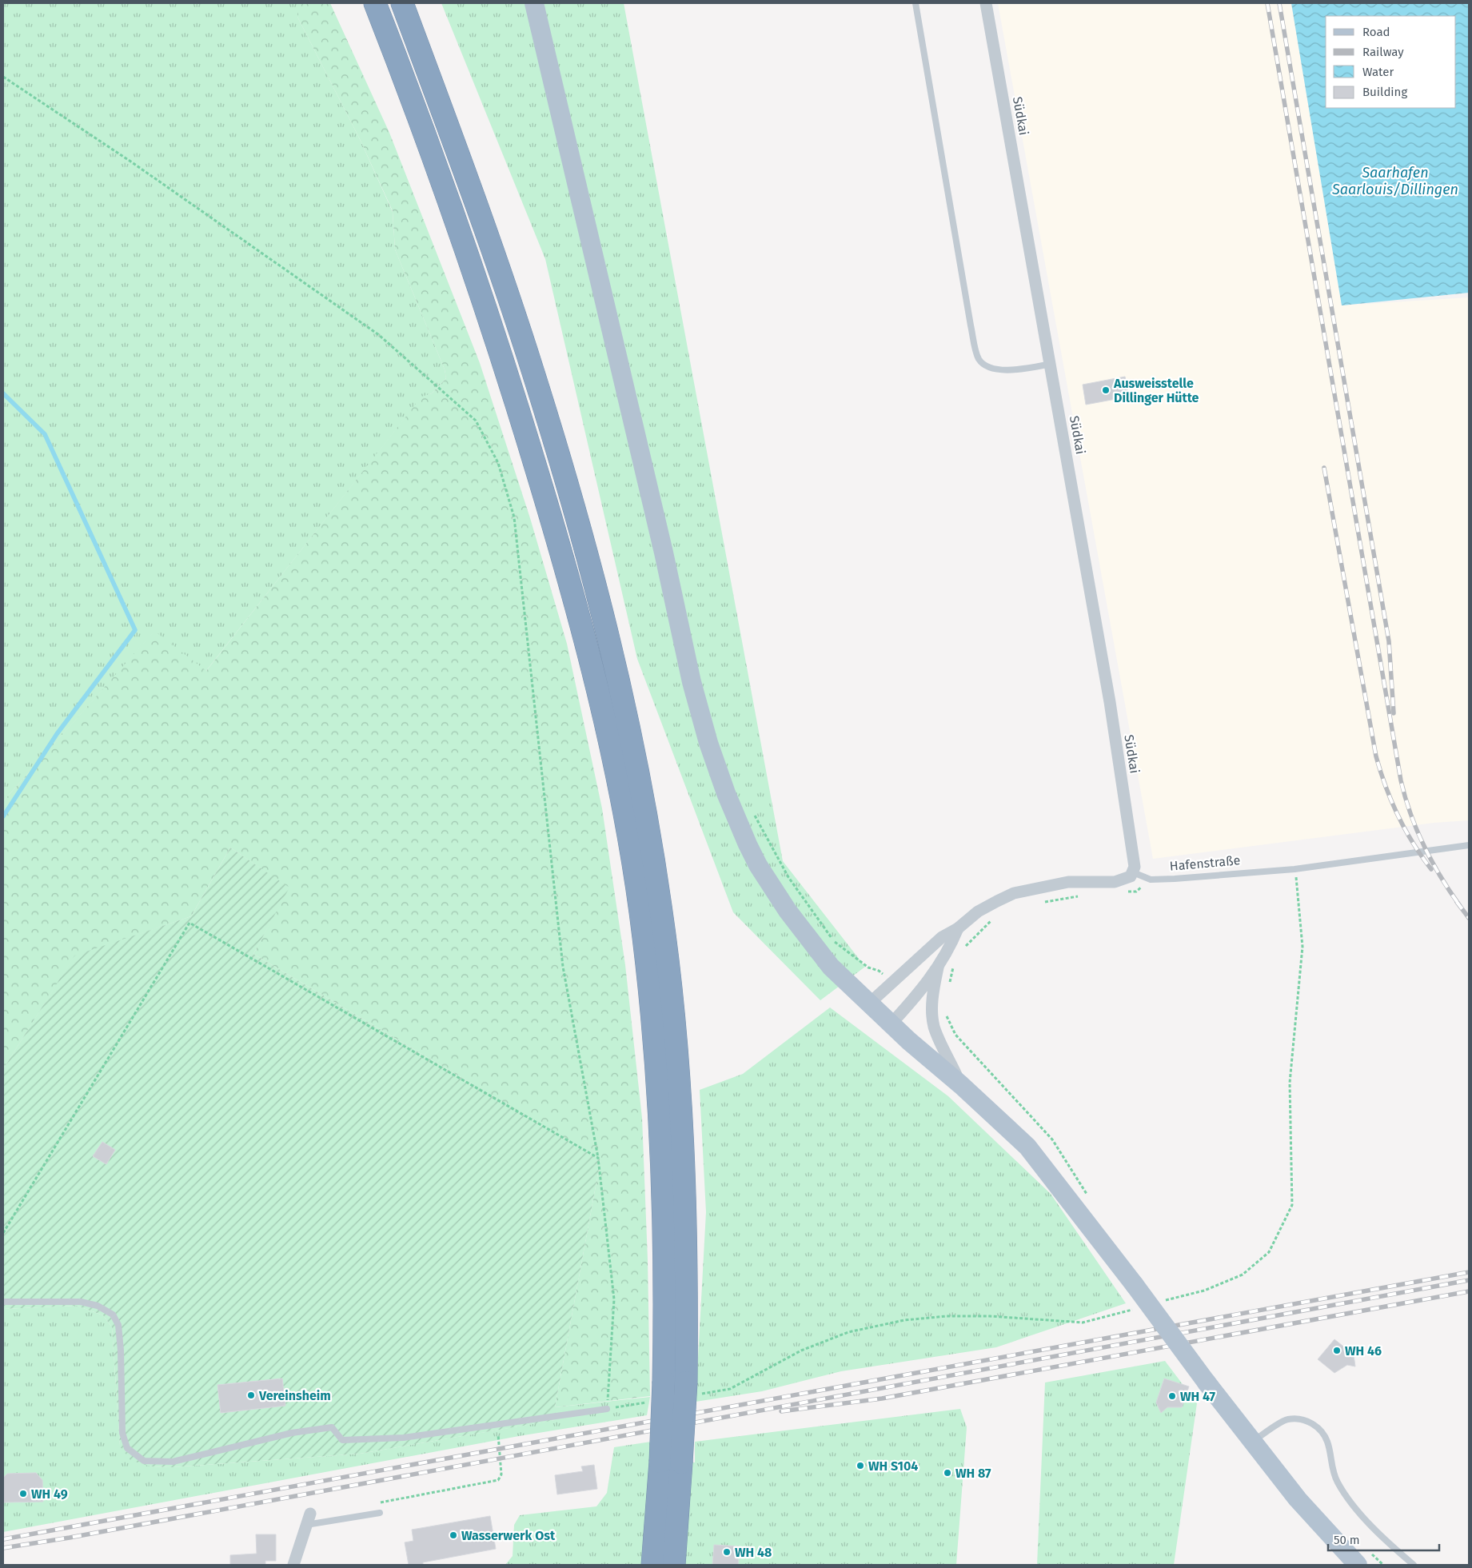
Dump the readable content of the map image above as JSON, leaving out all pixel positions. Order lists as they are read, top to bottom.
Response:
{
  "streets": {
    "street": ["Südkai"],
    "lane": ["Hafenstraße"]
  },
  "crossings": [
    ["Südkai", "Hafenstraße"]
  ],
  "water": ["Saarhafen Saarlouis/Dillingen"],
  "places": [
    "Ausweisstelle Dillinger Hütte",
    "WH 46",
    "Vereinsheim",
    "WH 47",
    "WH S104",
    "WH 87",
    "WH 49",
    "Wasserwerk Ost",
    "WH 48"
  ],
  "legend": [
    "Road",
    "Railway",
    "Water",
    "Building"
  ],
  "scale_bar": "50 m"
}
